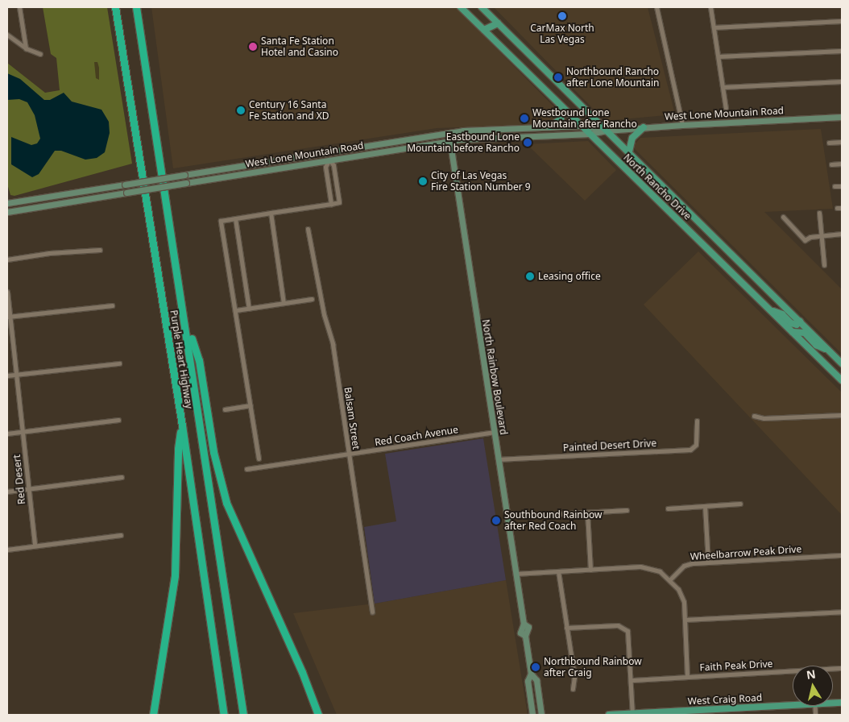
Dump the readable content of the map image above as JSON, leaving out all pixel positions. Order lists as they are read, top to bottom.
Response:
{
  "streets": {
    "highway": ["Purple Heart Highway"],
    "main road": [
      "West Lone Mountain Road",
      "North Rancho Drive",
      "North Rainbow Boulevard",
      "West Craig Road"
    ],
    "street": [
      "Balsam Street",
      "Red Coach Avenue",
      "Painted Desert Drive",
      "Red Desert",
      "Wheelbarrow Peak Drive",
      "Faith Peak Drive"
    ]
  },
  "crossings": [
    ["West Lone Mountain Road", "North Rancho Drive"],
    ["West Lone Mountain Road", "North Rainbow Boulevard"],
    ["North Rainbow Boulevard", "Red Coach Avenue"],
    ["North Rainbow Boulevard", "Painted Desert Drive"],
    ["Balsam Street", "Red Coach Avenue"]
  ],
  "places": [
    "CarMax North Las Vegas",
    "Santa Fe Station Hotel and Casino",
    "Northbound Rancho after Lone Mountain",
    "Century 16 Santa Fe Station and XD",
    "Westbound Lone Mountain after Rancho",
    "Eastbound Lone Mountain before Rancho",
    "City of Las Vegas Fire Station Number 9",
    "Leasing office",
    "Southbound Rainbow after Red Coach",
    "Northbound Rainbow after Craig"
  ],
  "north": "top"
}
